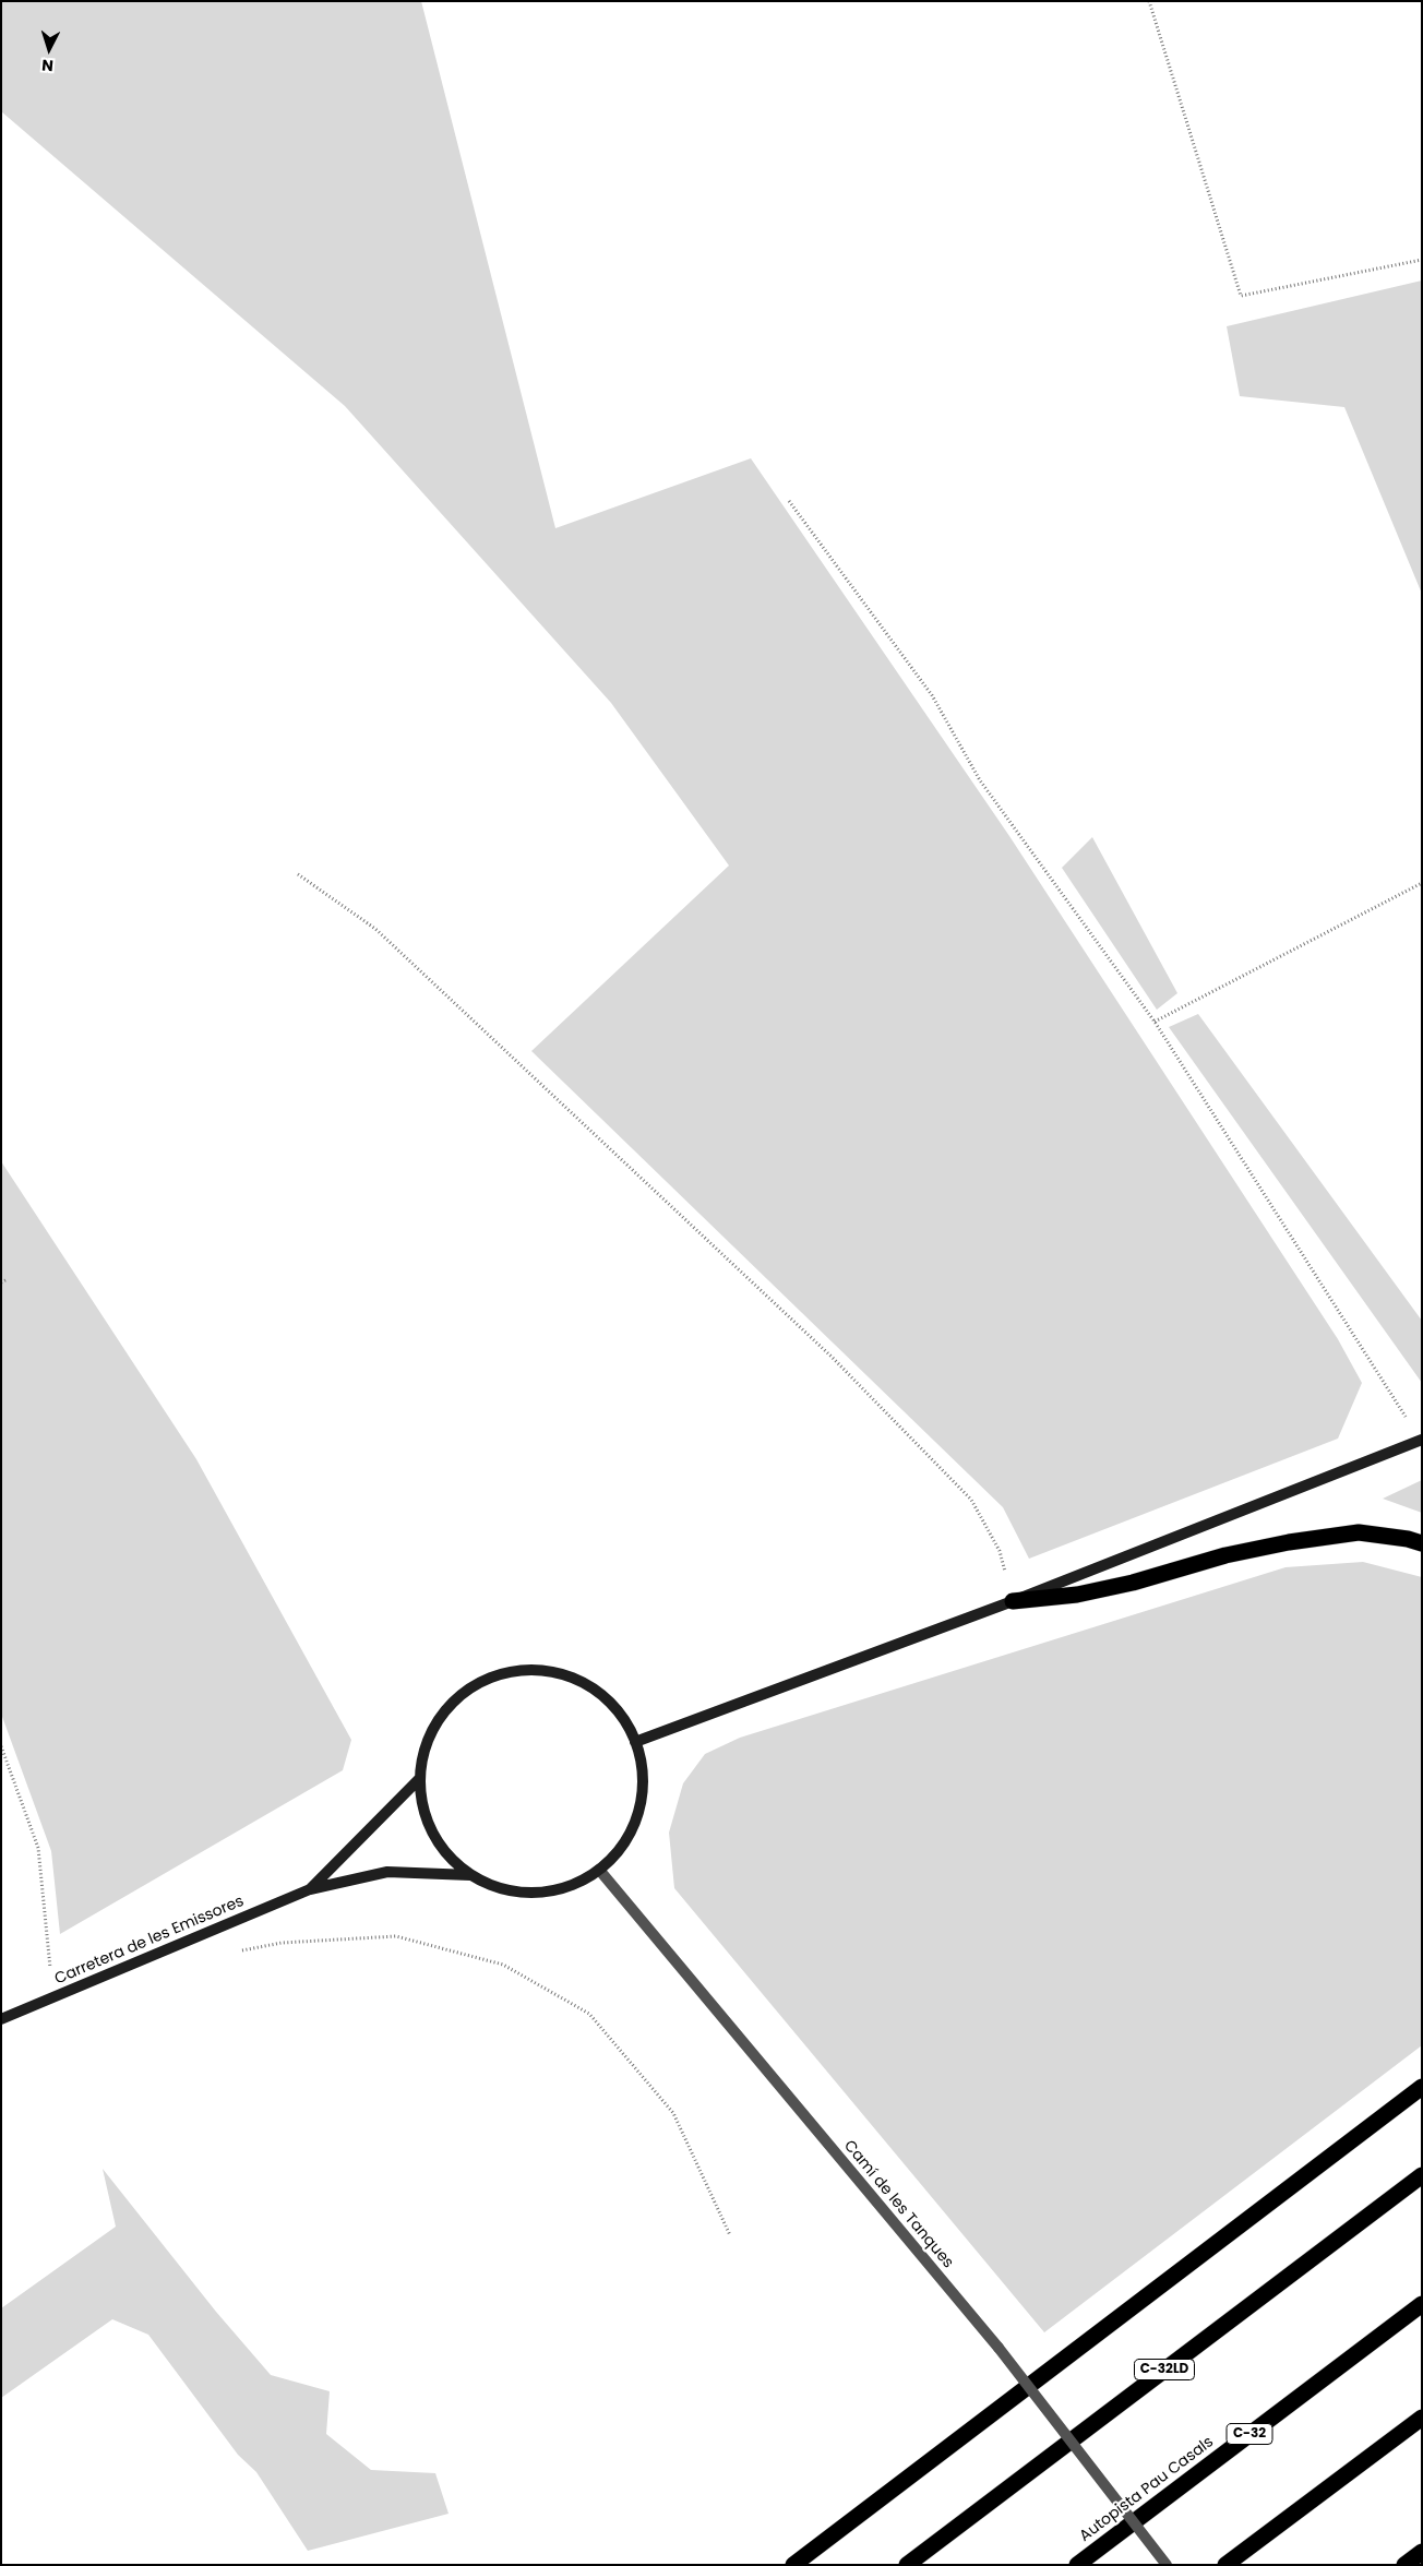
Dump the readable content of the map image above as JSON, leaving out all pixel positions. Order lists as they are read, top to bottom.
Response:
{
  "streets": {
    "highway": ["C-32LD", "C-32", "Autopista Pau Casals"],
    "street": ["Carretera de les Emissores", "Camí de les Tanques"]
  },
  "north": "bottom"
}
